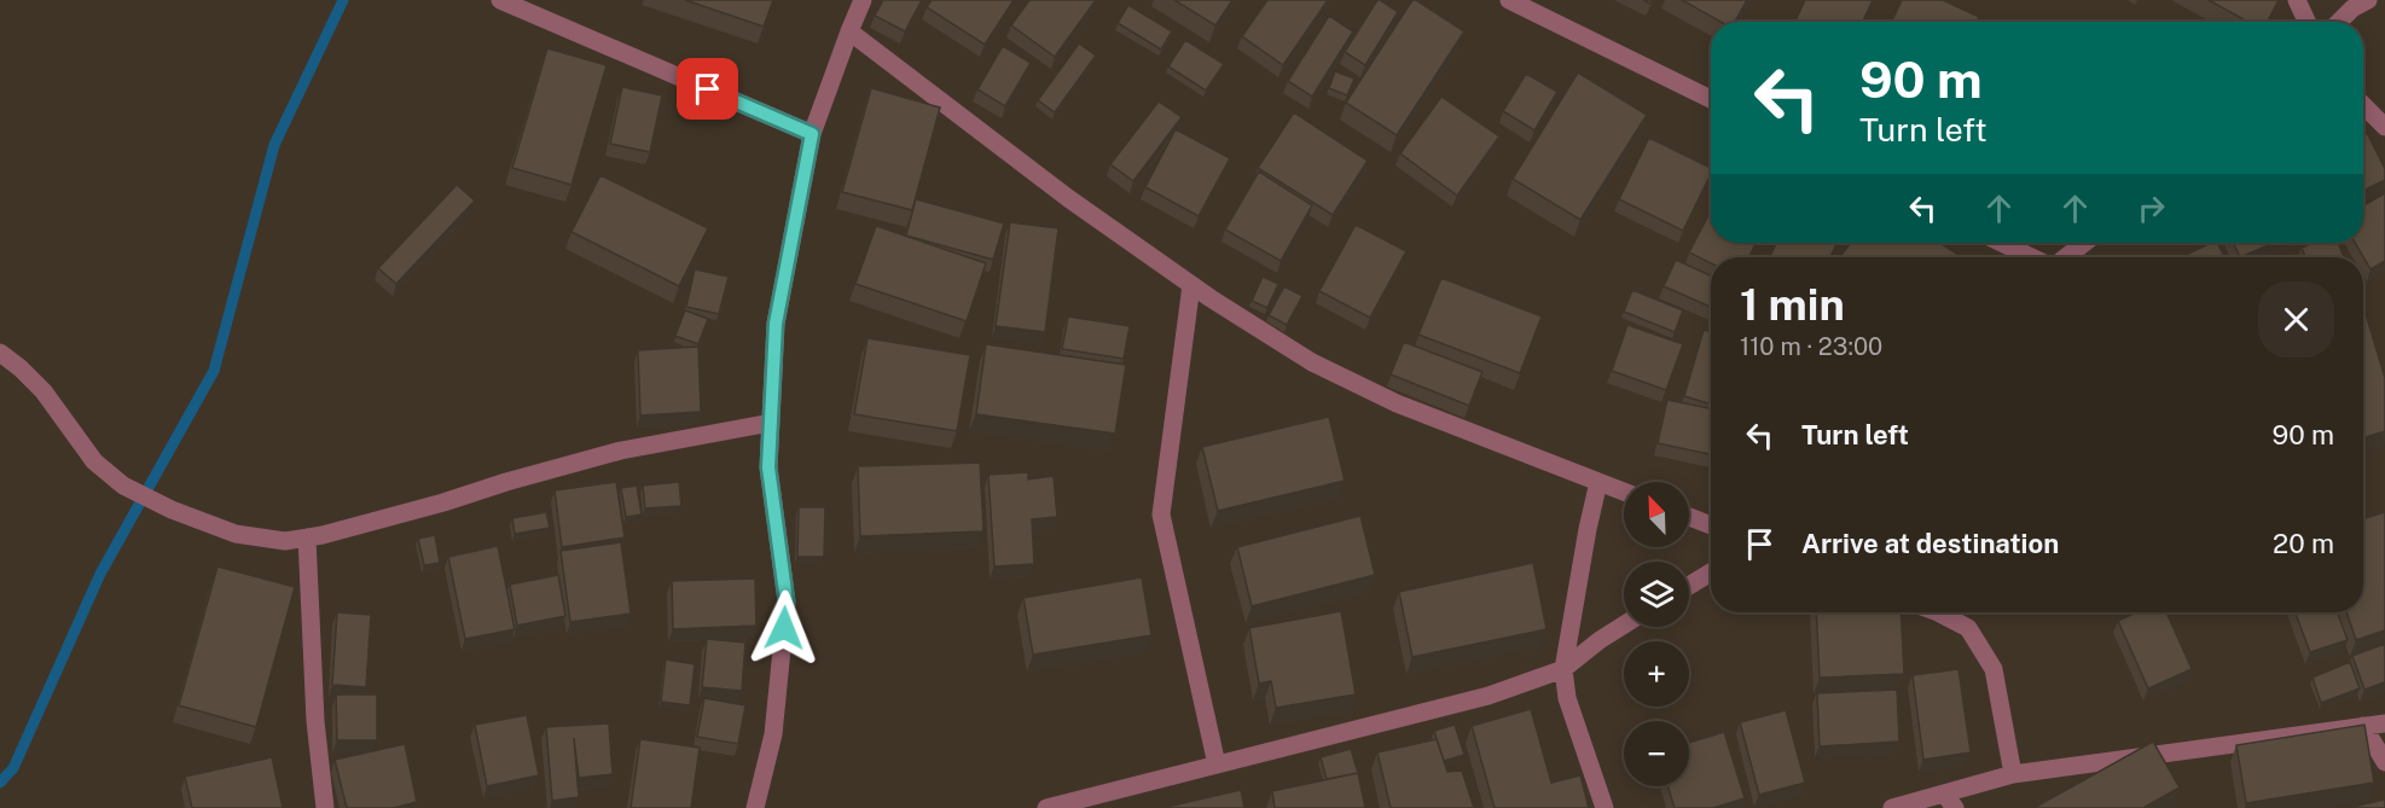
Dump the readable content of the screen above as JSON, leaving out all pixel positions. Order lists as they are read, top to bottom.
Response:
{
  "north": "top left",
  "page": {
    "turn": ["90 m", "Turn left"],
    "heading": ["1 min", "110 m · 23:00"],
    "list": [
      {
        "name": "Turn left",
        "value": "90 m"
      },
      {
        "name": "Arrive at destination",
        "value": "20 m"
      }
    ],
    "map_buttons": ["+", "−"]
  }
}
